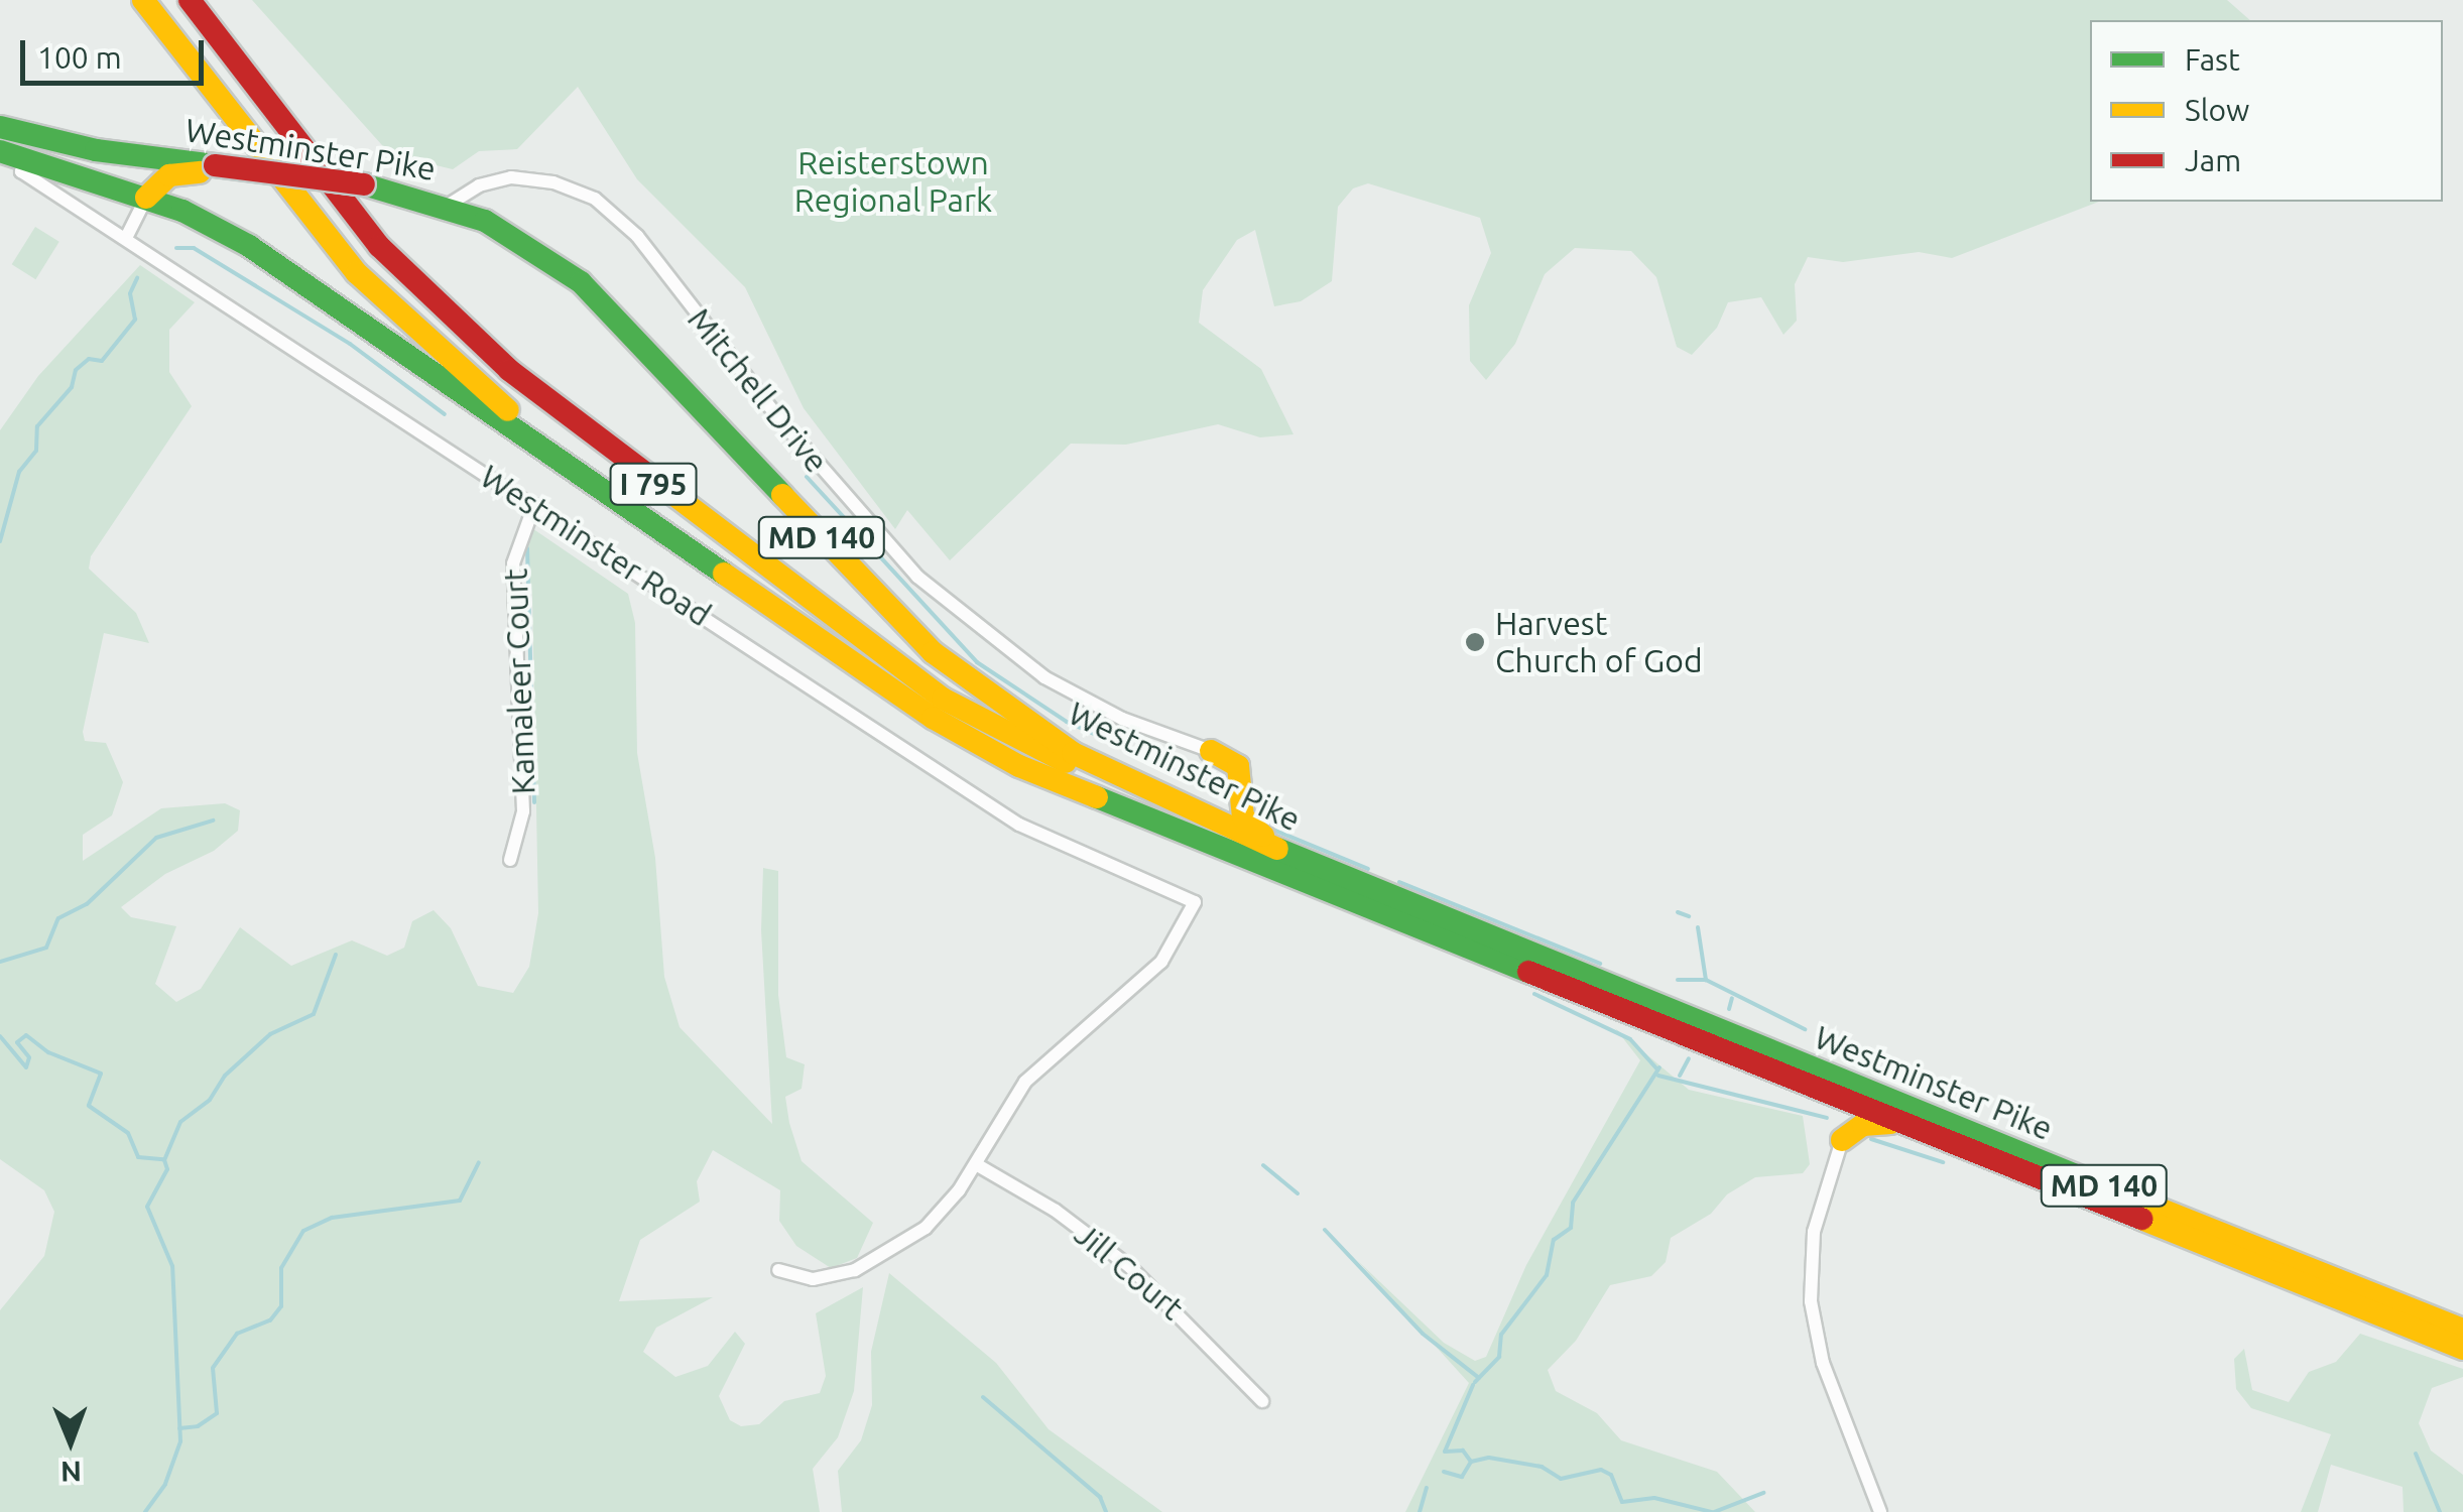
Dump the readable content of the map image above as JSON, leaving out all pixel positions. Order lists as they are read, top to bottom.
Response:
{
  "streets": {
    "highway": ["Westminster Pike", "I 795", "MD 140"],
    "street": [
      "Mitchell Drive",
      "Westminster Road",
      "Kamaleer Court",
      "Jill Court"
    ]
  },
  "crossings": [
    ["Westminster Pike", "Mitchell Drive"],
    ["Westminster Pike", "I 795"],
    ["Westminster Pike", "Westminster Road"],
    ["Westminster Road", "Kamaleer Court"],
    ["Westminster Road", "Jill Court"]
  ],
  "parks": ["Reisterstown Regional Park"],
  "places": ["Harvest Church of God"],
  "legend": ["Fast", "Slow", "Jam"],
  "scale_bar": "100 m",
  "north": "bottom"
}
